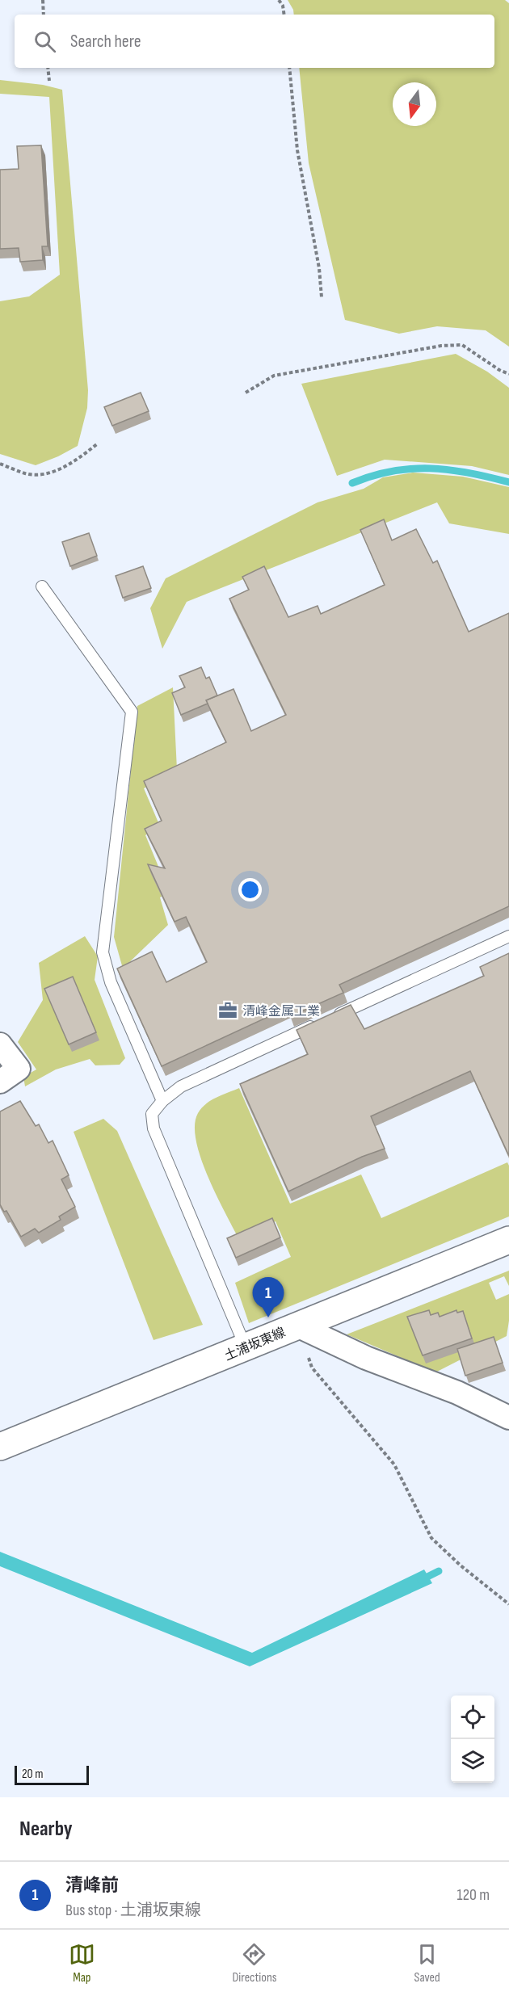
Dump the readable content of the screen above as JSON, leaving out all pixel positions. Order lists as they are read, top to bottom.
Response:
{
  "streets": {
    "main road": ["土浦坂東線"]
  },
  "places": {
    "office": ["清峰金属工業"]
  },
  "scale_bar": "20 m",
  "north": "bottom",
  "page": {
    "search": "Search here",
    "pins": "1",
    "scale": "20 m",
    "heading": "Nearby",
    "list": [
      {
        "mark": "1",
        "name": "清峰前",
        "note": "Bus stop · 土浦坂東線",
        "value": "120 m"
      }
    ],
    "nav": ["Map", "Directions", "Saved"]
  }
}
